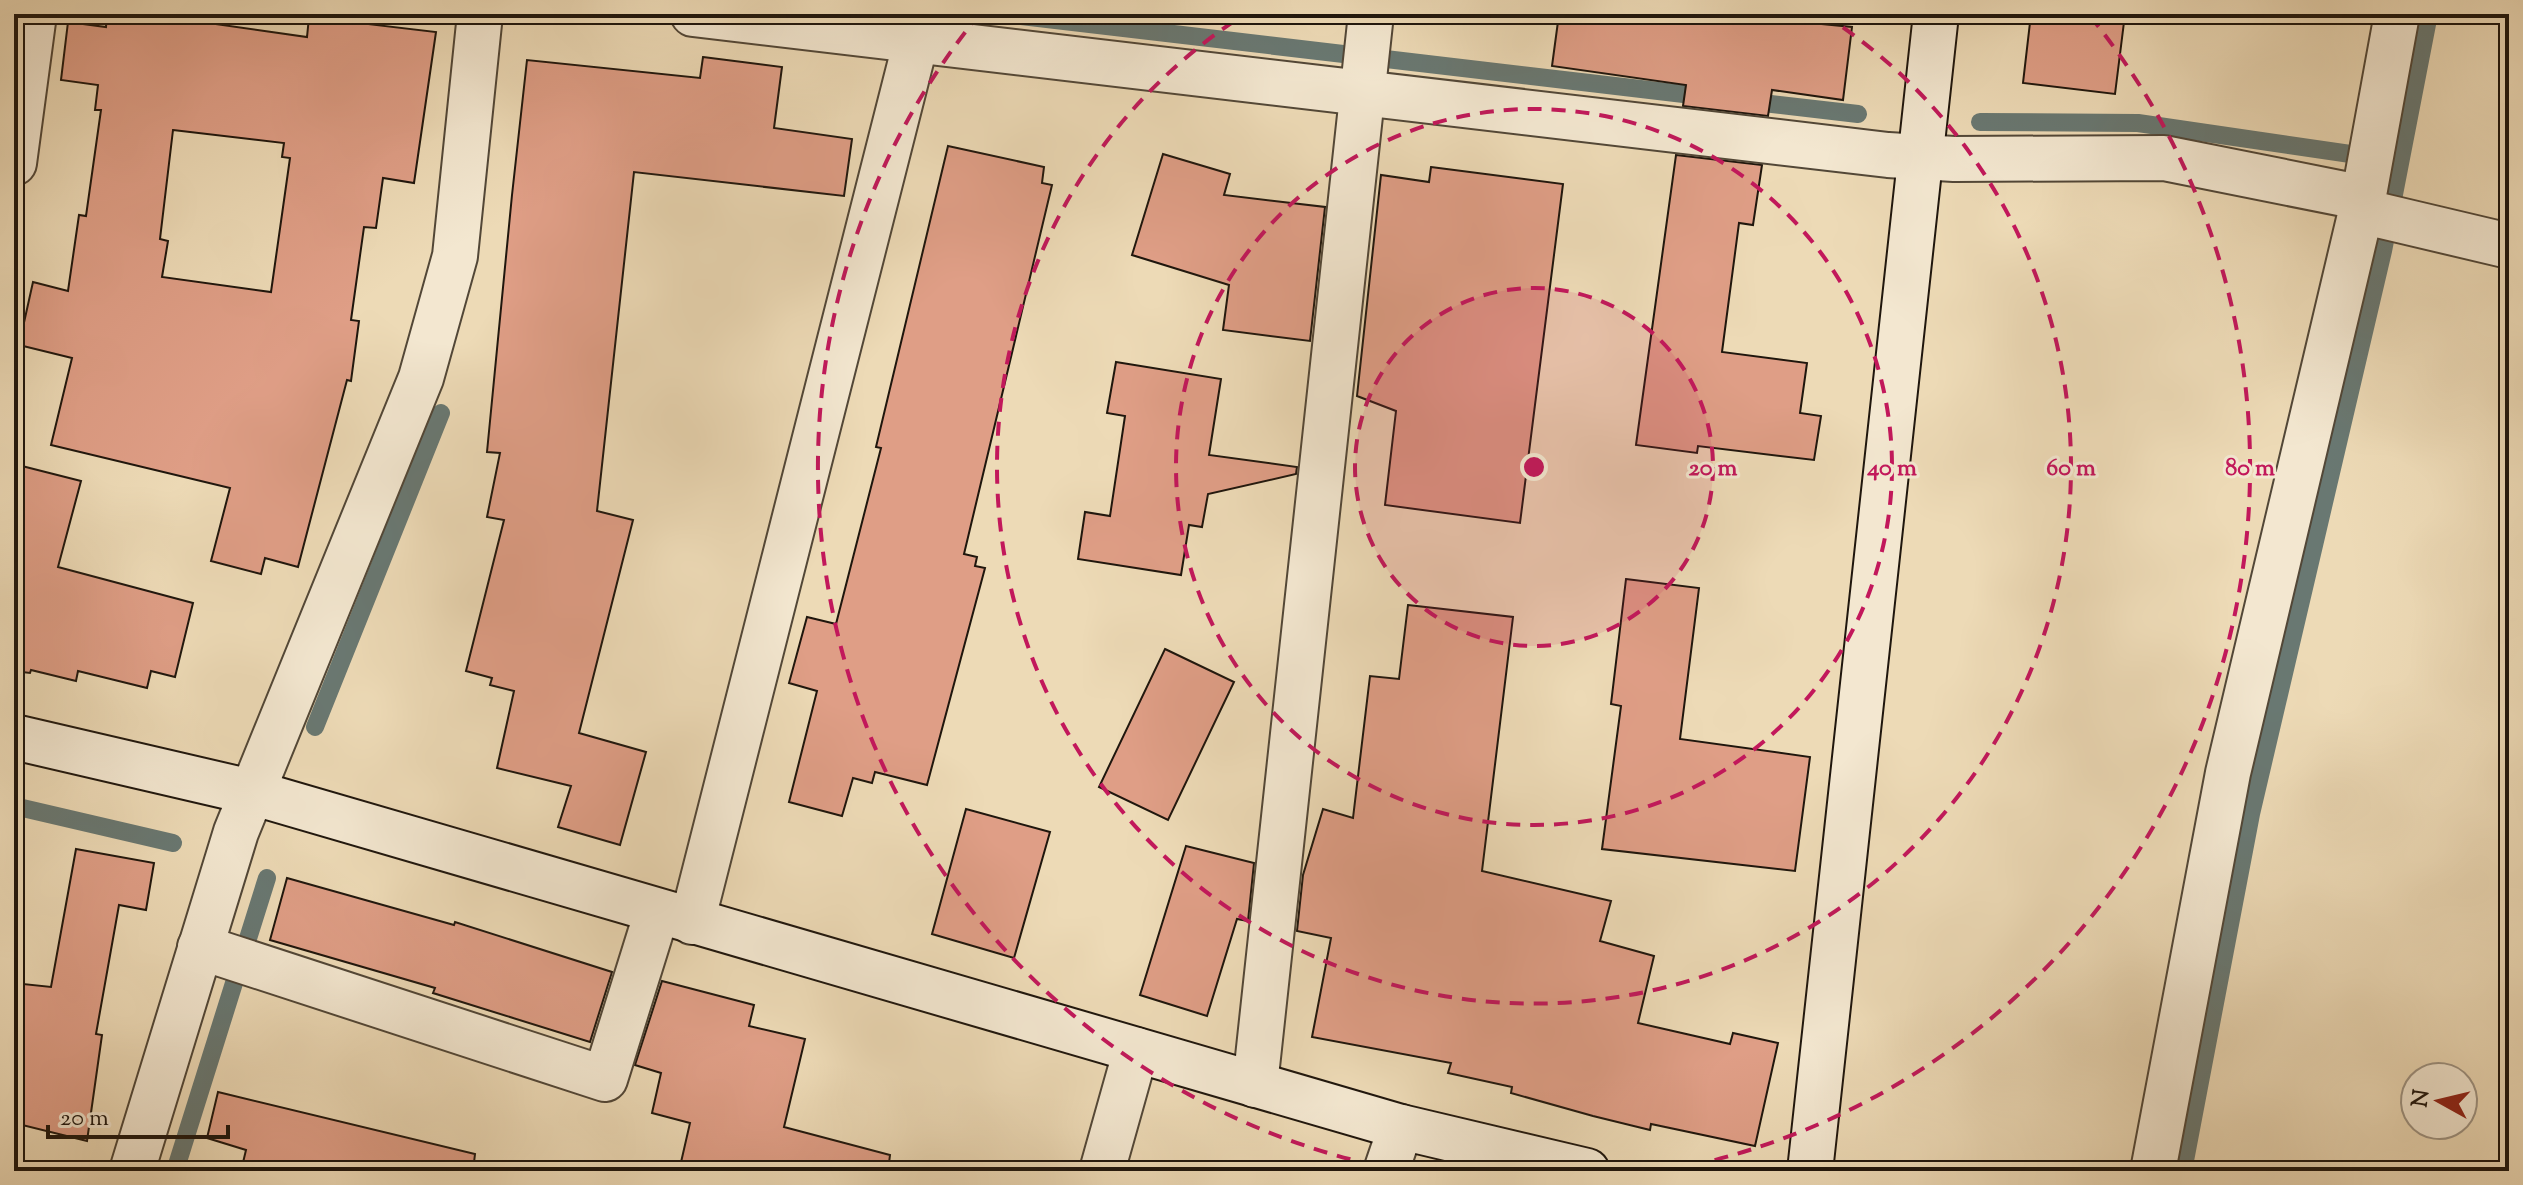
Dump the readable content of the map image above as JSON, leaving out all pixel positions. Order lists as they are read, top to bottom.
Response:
{
  "scale_bar": "20 m",
  "north": "left",
  "rings": [
    "20 m",
    "40 m",
    "60 m",
    "80 m"
  ]
}
